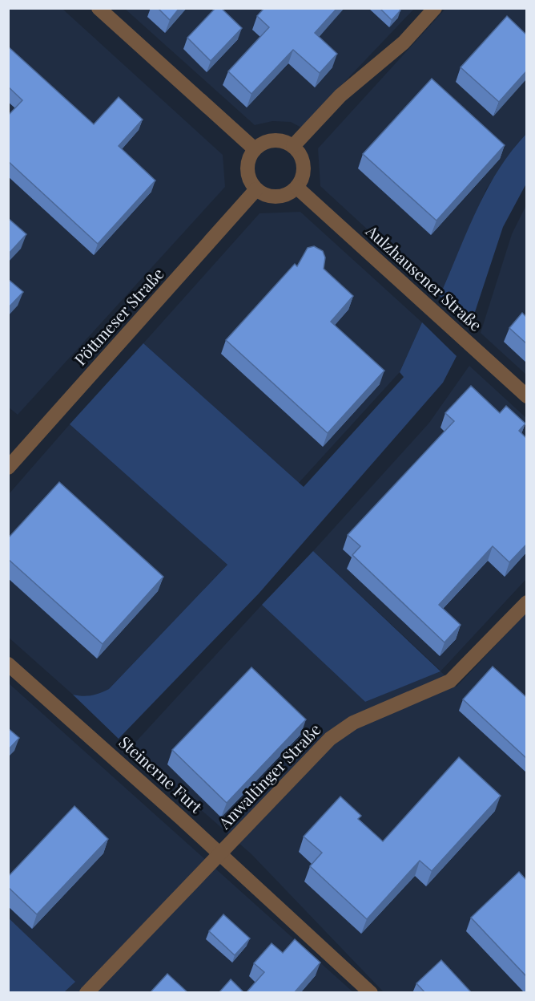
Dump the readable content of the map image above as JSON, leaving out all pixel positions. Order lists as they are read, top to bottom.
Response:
{
  "streets": {
    "street": [
      "Aulzhausener Straße",
      "Pöttmeser Straße",
      "Steinerne Furt",
      "Anwaltinger Straße"
    ]
  },
  "crossings": [
    ["Aulzhausener Straße", "Pöttmeser Straße"],
    ["Steinerne Furt", "Anwaltinger Straße"]
  ]
}
